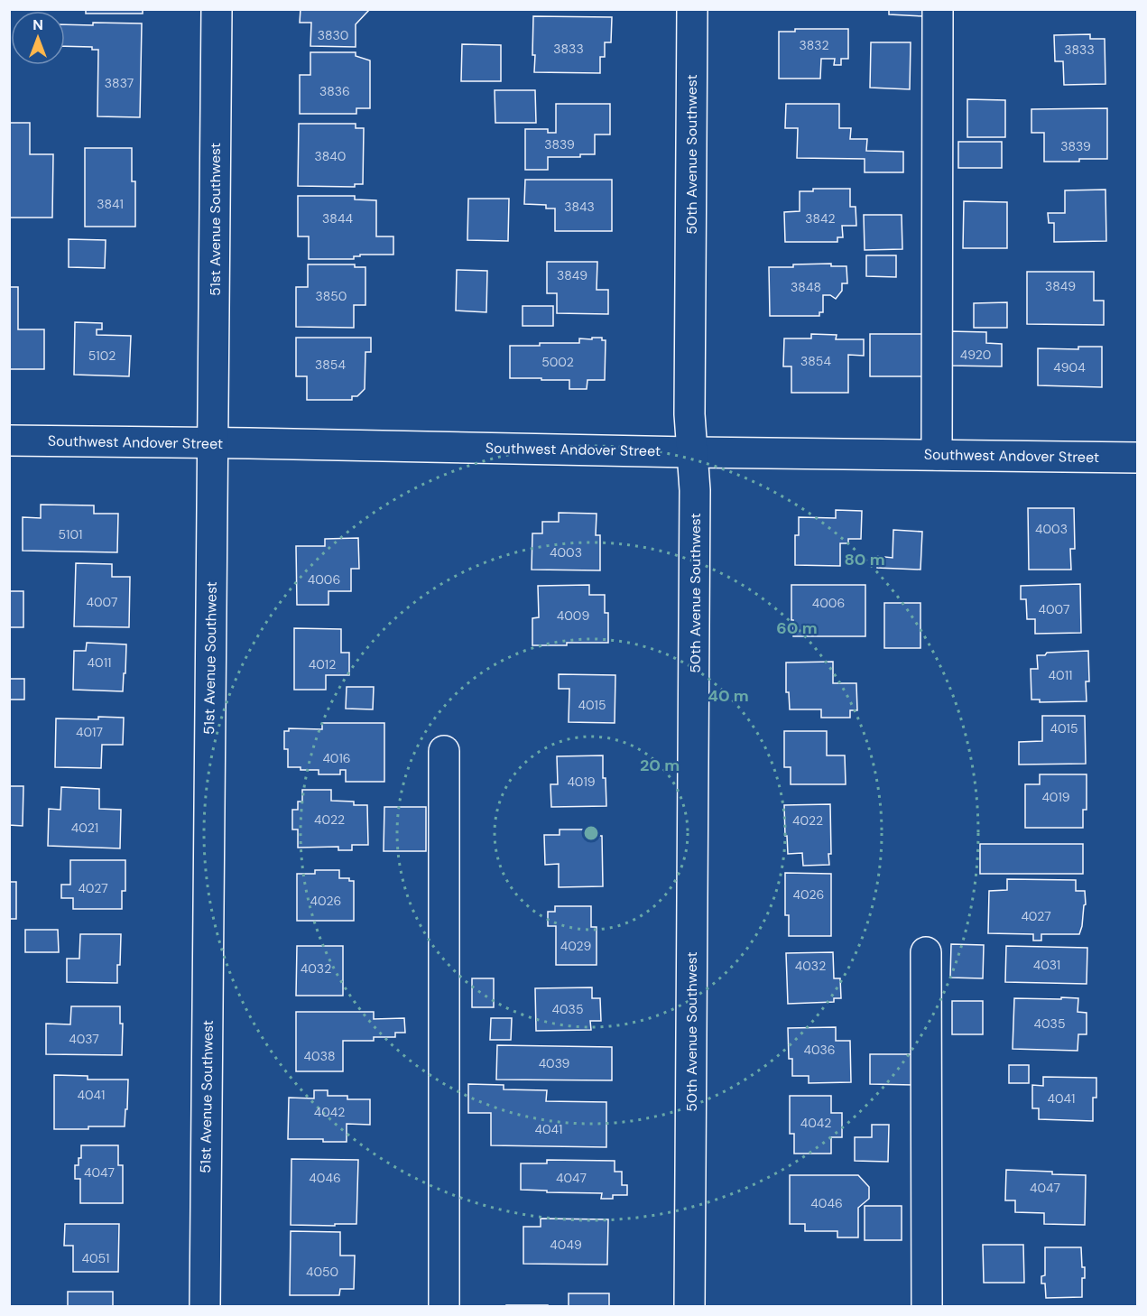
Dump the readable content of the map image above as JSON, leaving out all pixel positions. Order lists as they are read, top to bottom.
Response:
{
  "streets": {
    "street": ["50th Avenue Southwest", "51st Avenue Southwest", "Southwest Andover Street"]
  },
  "crossings": [
    ["50th Avenue Southwest", "Southwest Andover Street"],
    ["51st Avenue Southwest", "Southwest Andover Street"]
  ],
  "house_numbers": [
    "3830",
    "3832",
    "3833",
    "3833",
    "3837",
    "3836",
    "3839",
    "3839",
    "3840",
    "3841",
    "3843",
    "3844",
    "3842",
    "3849",
    "3849",
    "3848",
    "3850",
    "4920",
    "5102",
    "3854",
    "5002",
    "3854",
    "4904",
    "4003",
    "5101",
    "4003",
    "4006",
    "4007",
    "4006",
    "4007",
    "4009",
    "4011",
    "4012",
    "4011",
    "4015",
    "4015",
    "4017",
    "4016",
    "4019",
    "4019",
    "4022",
    "4022",
    "4021",
    "4027",
    "4026",
    "4026",
    "4027",
    "4029",
    "4031",
    "4032",
    "4032",
    "4035",
    "4035",
    "4037",
    "4036",
    "4038",
    "4039",
    "4041",
    "4041",
    "4042",
    "4042",
    "4041",
    "4047",
    "4046",
    "4047",
    "4047",
    "4046",
    "4049",
    "4051",
    "4050"
  ],
  "north": "top",
  "rings": [
    "80 m",
    "60 m",
    "40 m",
    "20 m"
  ]
}
